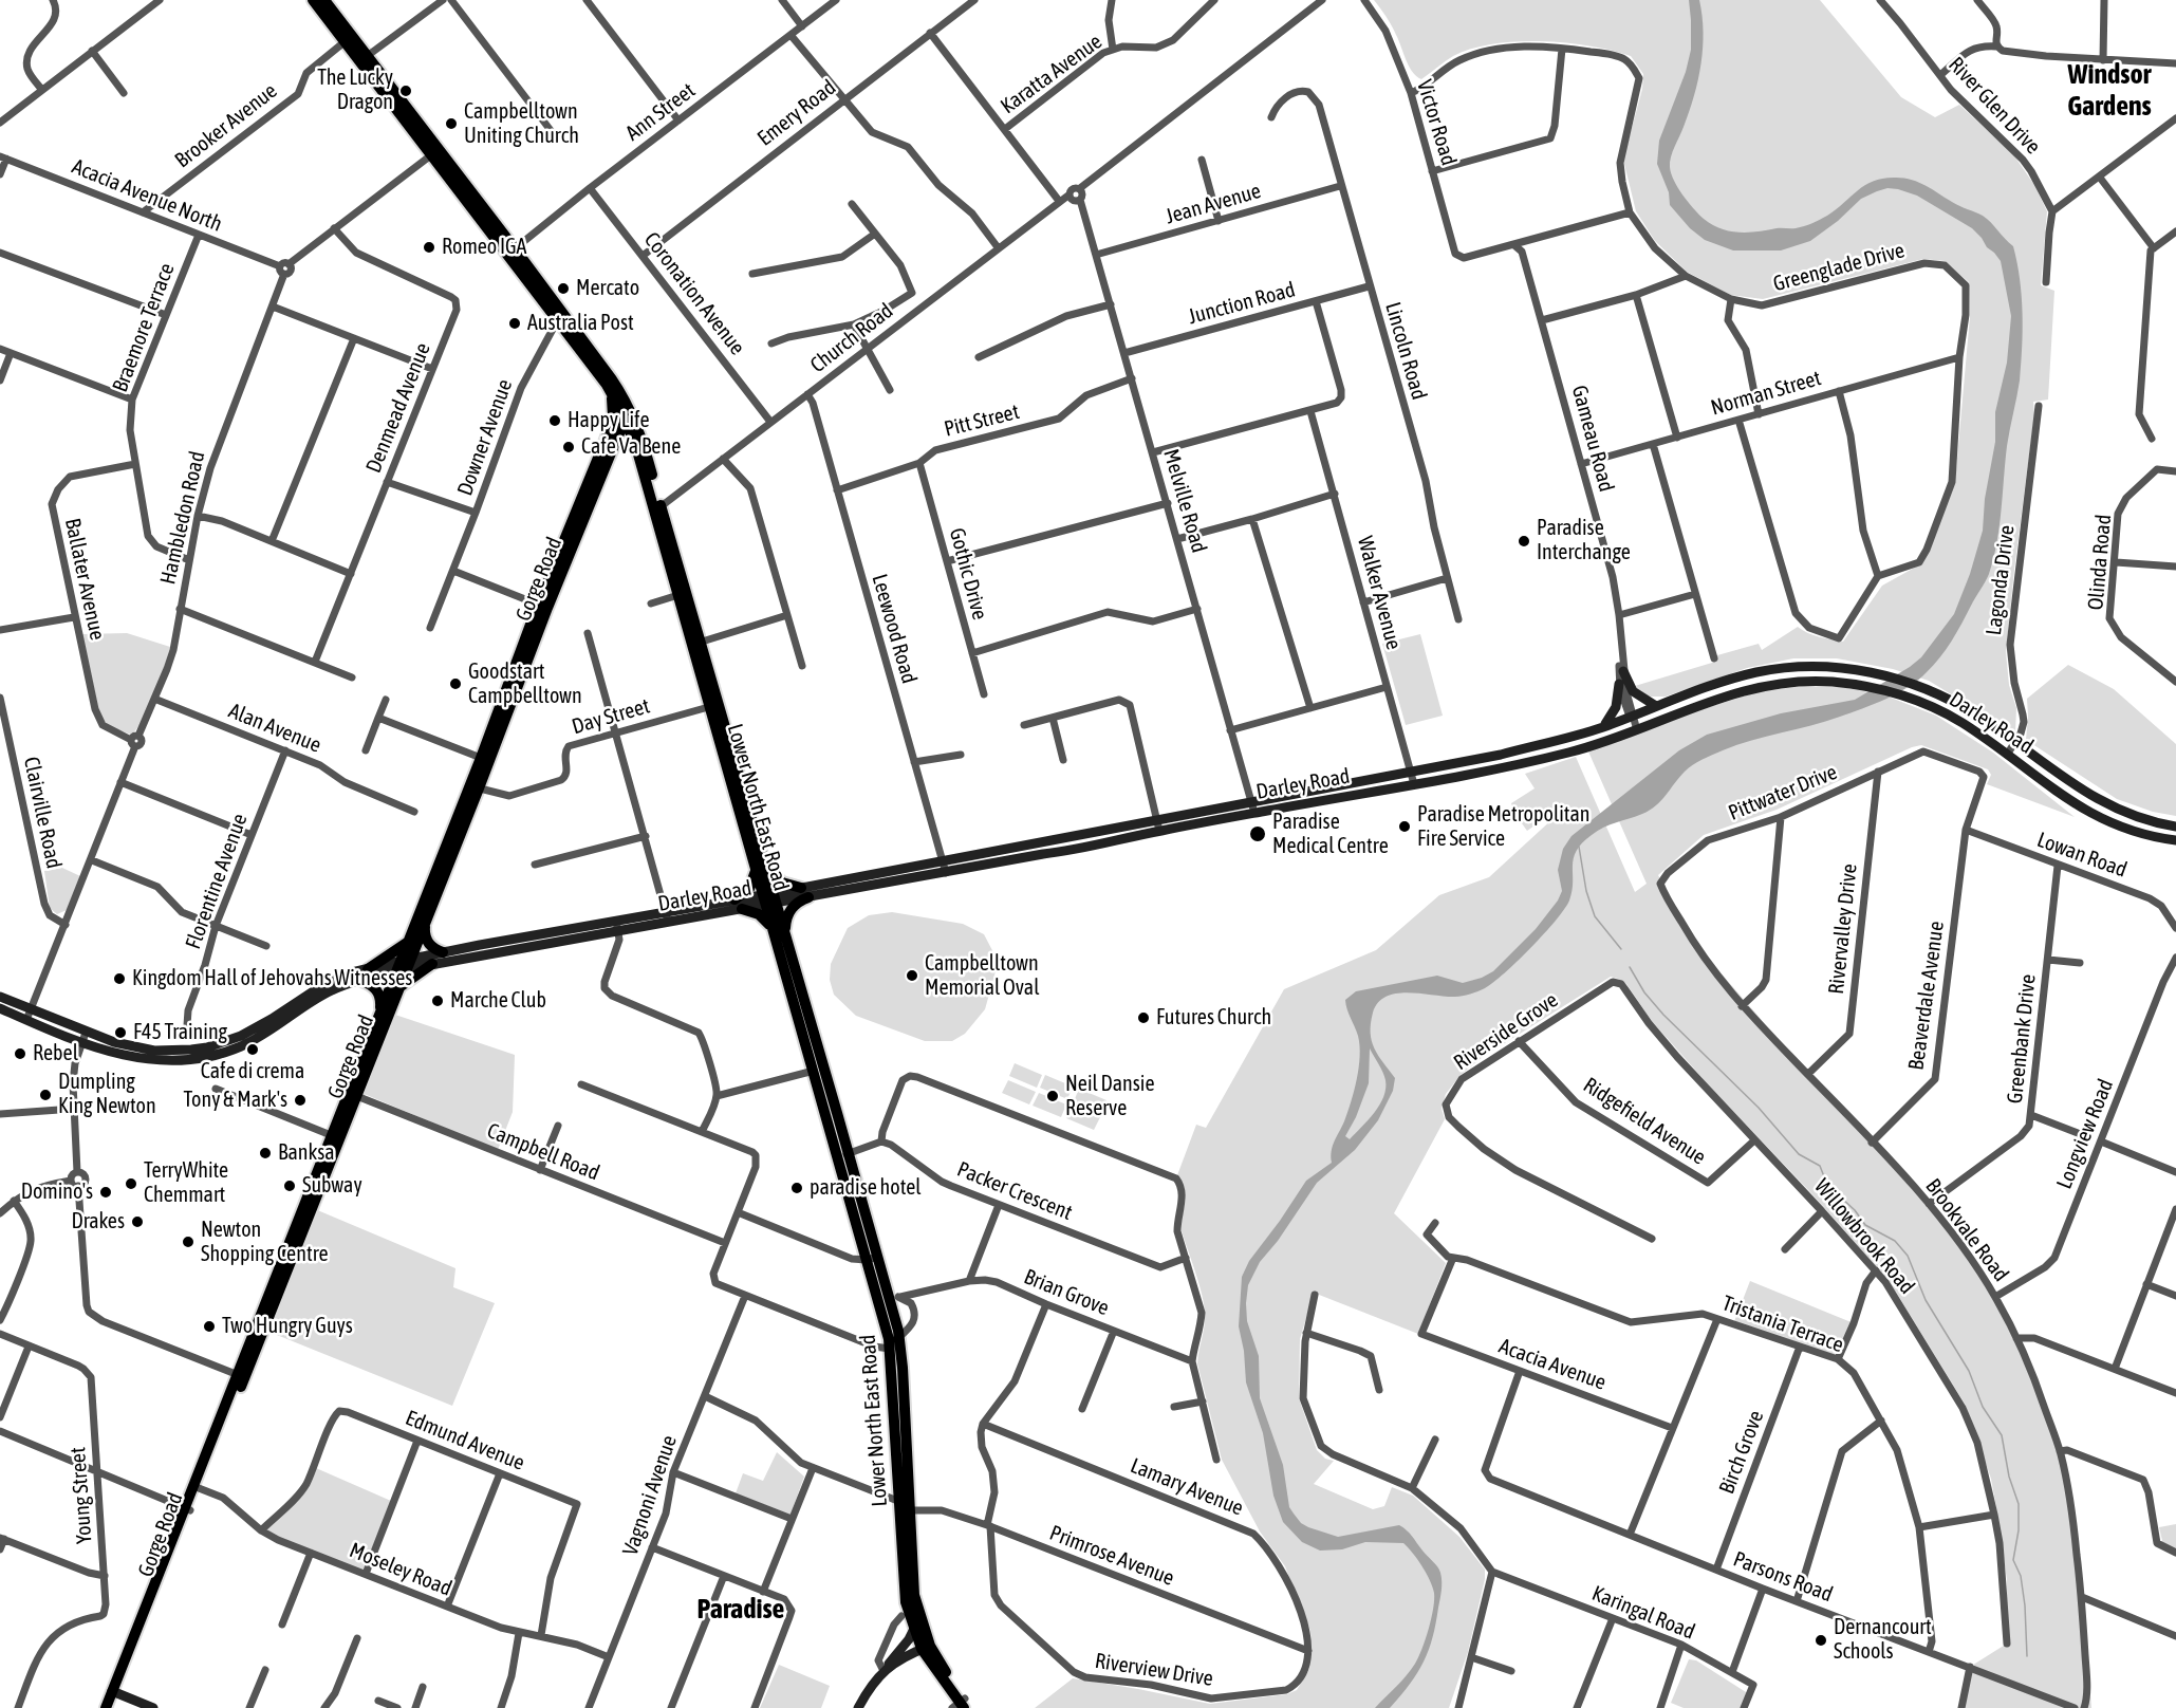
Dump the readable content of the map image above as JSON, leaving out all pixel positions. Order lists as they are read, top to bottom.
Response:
{
  "streets": {
    "main road": ["Gorge Road", "Darley Road", "Lower North East Road"],
    "street": [
      "Karatta Avenue",
      "River Glen Drive",
      "Ann Street",
      "Emery Road",
      "Victor Road",
      "Brooker Avenue",
      "Acacia Avenue North",
      "Jean Avenue",
      "Greenglade Drive",
      "Coronation Avenue",
      "Junction Road",
      "Braemore Terrace",
      "Church Road",
      "Lincoln Road",
      "Norman Street",
      "Denmead Avenue",
      "Pitt Street",
      "Downer Avenue",
      "Gameau Road",
      "Melville Road",
      "Hambledon Road",
      "Olinda Road",
      "Gothic Drive",
      "Ballater Avenue",
      "Lagonda Drive",
      "Walker Avenue",
      "Leewood Road",
      "Day Street",
      "Alan Avenue",
      "Pittwater Drive",
      "Clairville Road",
      "Lowan Road",
      "Florentine Avenue",
      "Rivervalley Drive",
      "Beaverdale Avenue",
      "Riverside Grove",
      "Greenbank Drive",
      "Ridgefield Avenue",
      "Longview Road",
      "Campbell Road",
      "Packer Crescent",
      "Brookvale Road",
      "Willowbrook Road",
      "Brian Grove",
      "Tristania Terrace",
      "Acacia Avenue",
      "Edmund Avenue",
      "Birch Grove",
      "Lamary Avenue",
      "Young Street",
      "Vagnoni Avenue",
      "Primrose Avenue",
      "Moseley Road",
      "Parsons Road",
      "Karingal Road",
      "Riverview Drive"
    ]
  },
  "crossings": [
    ["Ann Street", "Coronation Avenue"],
    ["Ann Street", "Lower North East Road"],
    ["Emery Road", "Coronation Avenue"],
    ["Victor Road", "Greenglade Drive"],
    ["Victor Road", "Gameau Road"],
    ["Brooker Avenue", "Acacia Avenue North"],
    ["Brooker Avenue", "Lower North East Road"],
    ["Acacia Avenue North", "Braemore Terrace"],
    ["Acacia Avenue North", "Hambledon Road"],
    ["Jean Avenue", "Lincoln Road"],
    ["Jean Avenue", "Melville Road"],
    ["Greenglade Drive", "Norman Street"],
    ["Coronation Avenue", "Church Road"],
    ["Junction Road", "Lincoln Road"],
    ["Junction Road", "Melville Road"],
    ["Braemore Terrace", "Hambledon Road"],
    ["Braemore Terrace", "Ballater Avenue"],
    ["Church Road", "Melville Road"],
    ["Church Road", "Leewood Road"],
    ["Church Road", "Lower North East Road"],
    ["Norman Street", "Gameau Road"],
    ["Pitt Street", "Melville Road"],
    ["Pitt Street", "Gothic Drive"],
    ["Pitt Street", "Leewood Road"],
    ["Downer Avenue", "Lower North East Road"],
    ["Gameau Road", "Darley Road"],
    ["Melville Road", "Darley Road"],
    ["Hambledon Road", "Ballater Avenue"],
    ["Hambledon Road", "Alan Avenue"],
    ["Hambledon Road", "Clairville Road"],
    ["Gorge Road", "Day Street"],
    ["Gorge Road", "Darley Road"],
    ["Gorge Road", "Lower North East Road"],
    ["Gorge Road", "Campbell Road"],
    ["Gorge Road", "Moseley Road"],
    ["Lagonda Drive", "Darley Road"],
    ["Walker Avenue", "Darley Road"],
    ["Leewood Road", "Darley Road"],
    ["Day Street", "Lower North East Road"],
    ["Darley Road", "Lower North East Road"],
    ["Alan Avenue", "Florentine Avenue"],
    ["Pittwater Drive", "Rivervalley Drive"],
    ["Pittwater Drive", "Beaverdale Avenue"],
    ["Pittwater Drive", "Brookvale Road"],
    ["Lower North East Road", "Brian Grove"],
    ["Lower North East Road", "Primrose Avenue"],
    ["Lowan Road", "Beaverdale Avenue"],
    ["Lowan Road", "Greenbank Drive"],
    ["Rivervalley Drive", "Brookvale Road"],
    ["Beaverdale Avenue", "Brookvale Road"],
    ["Riverside Grove", "Ridgefield Avenue"],
    ["Riverside Grove", "Willowbrook Road"],
    ["Greenbank Drive", "Brookvale Road"],
    ["Ridgefield Avenue", "Willowbrook Road"],
    ["Longview Road", "Brookvale Road"],
    ["Tristania Terrace", "Acacia Avenue"],
    ["Tristania Terrace", "Birch Grove"],
    ["Tristania Terrace", "Parsons Road"],
    ["Acacia Avenue", "Parsons Road"],
    ["Edmund Avenue", "Moseley Road"],
    ["Birch Grove", "Parsons Road"],
    ["Lamary Avenue", "Primrose Avenue"],
    ["Lamary Avenue", "Riverview Drive"],
    ["Vagnoni Avenue", "Moseley Road"],
    ["Primrose Avenue", "Riverview Drive"]
  ],
  "districts": ["Windsor Gardens", "Paradise"],
  "places": [
    "The Lucky Dragon",
    "Campbelltown Uniting Church",
    "Romeo IGA",
    "Mercato",
    "Australia Post",
    "Happy Life",
    "Cafe Va Bene",
    "Paradise Interchange",
    "Goodstart Campbelltown",
    "Paradise Metropolitan Fire Service",
    "Paradise Medical Centre",
    "Campbelltown Memorial Oval",
    "Kingdom Hall of Jehovahs Witnesses",
    "Marche Club",
    "Futures Church",
    "F45 Training",
    "Cafe di crema",
    "Rebel",
    "Dumpling King Newton",
    "Neil Dansie Reserve",
    "Tony & Mark's",
    "Banksa",
    "TerryWhite Chemmart",
    "Subway",
    "paradise hotel",
    "Domino's",
    "Drakes",
    "Newton Shopping Centre",
    "Two Hungry Guys",
    "Dernancourt Schools"
  ]
}
